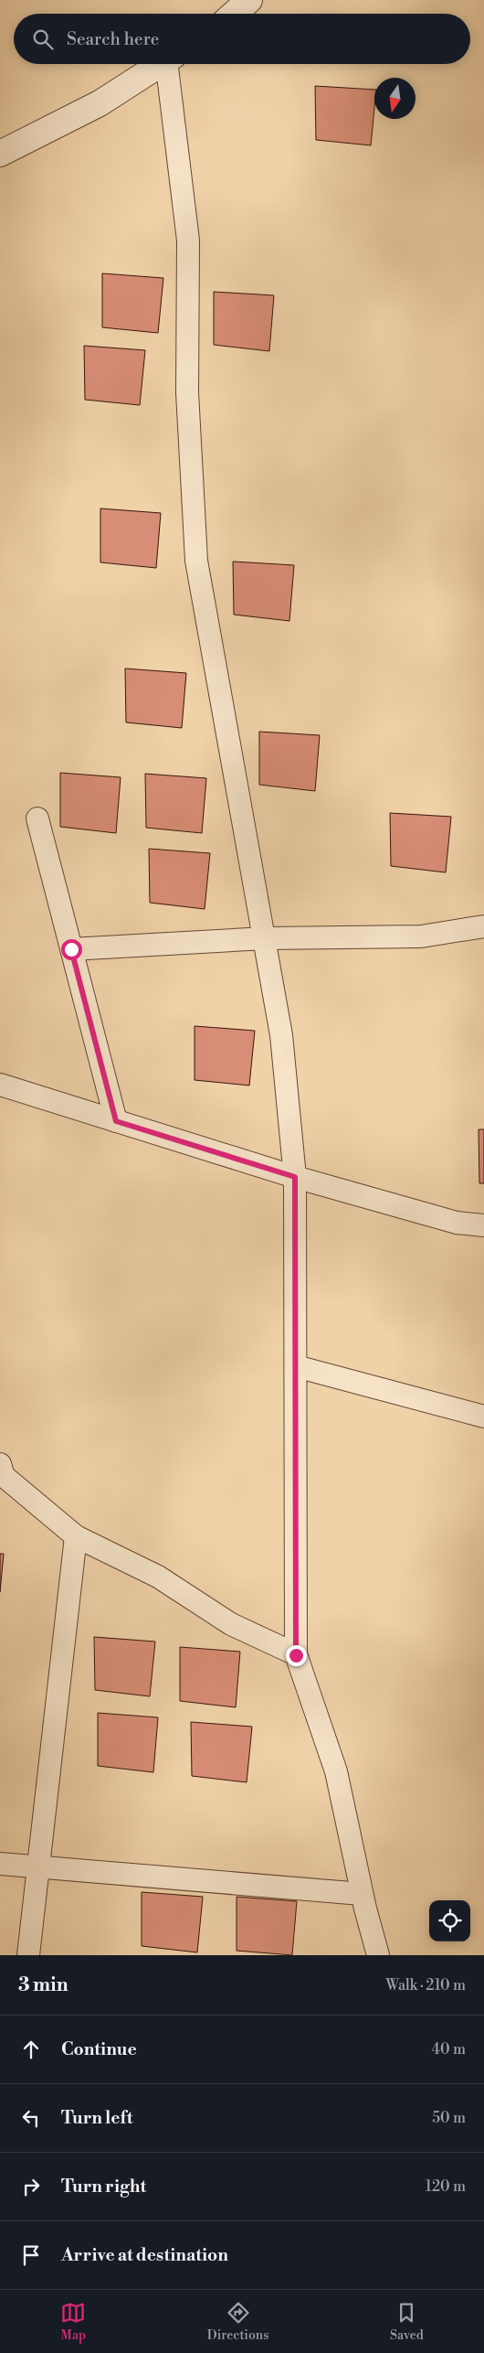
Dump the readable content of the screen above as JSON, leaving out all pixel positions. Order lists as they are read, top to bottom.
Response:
{
  "north": "bottom",
  "page": {
    "search": "Search here",
    "heading": ["3 min", "Walk · 210 m"],
    "list": [
      ["Continue", "40 m"],
      ["Turn left", "50 m"],
      ["Turn right", "120 m"],
      "Arrive at destination"
    ],
    "nav": ["Map", "Directions", "Saved"]
  }
}
